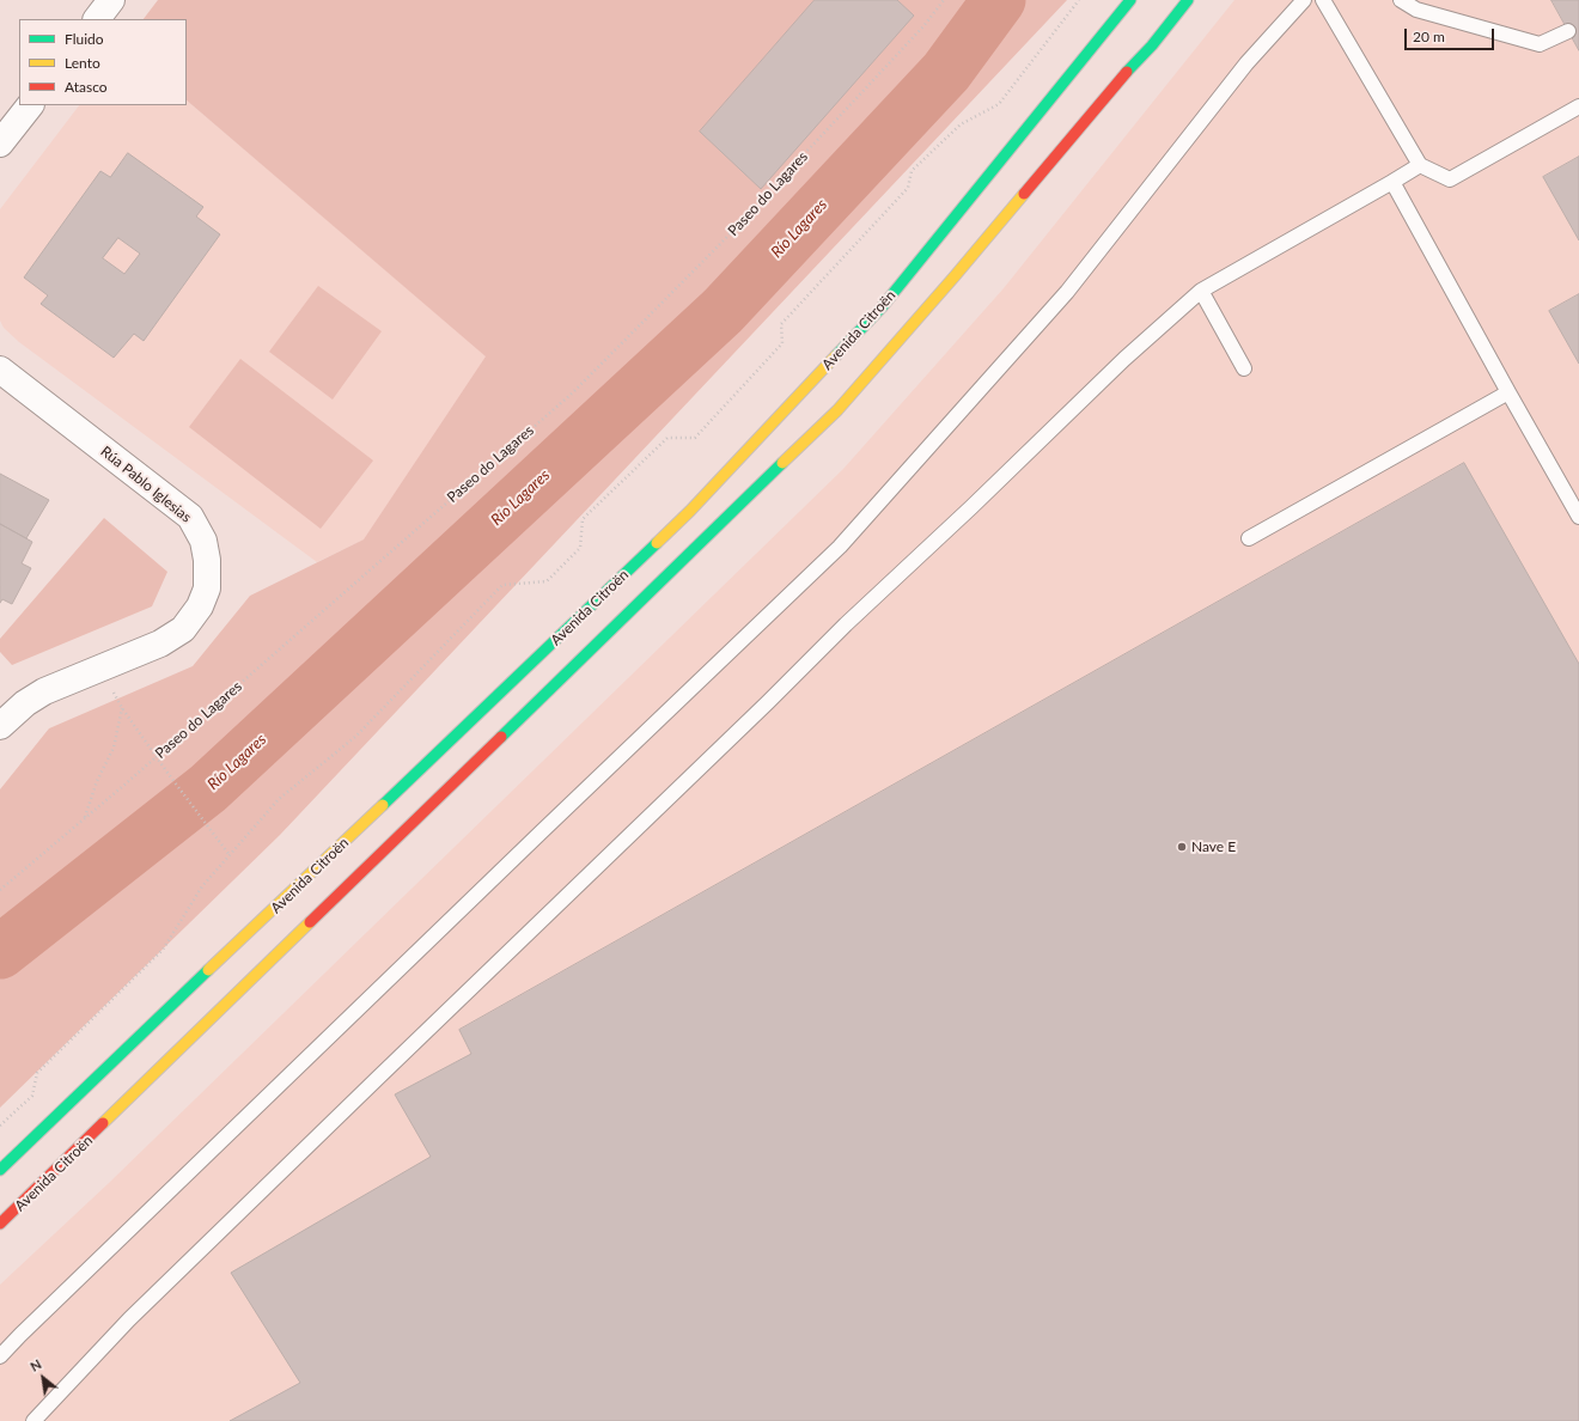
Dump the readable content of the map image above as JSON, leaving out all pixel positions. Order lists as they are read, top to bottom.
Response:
{
  "streets": {
    "main road": ["Avenida Citroën"],
    "street": ["Rúa Pablo Iglesias"],
    "path": ["Paseo do Lagares"]
  },
  "water": ["Río Lagares"],
  "places": ["Nave E"],
  "legend": ["Fluido", "Lento", "Atasco"],
  "scale_bar": "20 m",
  "north": "top left"
}
